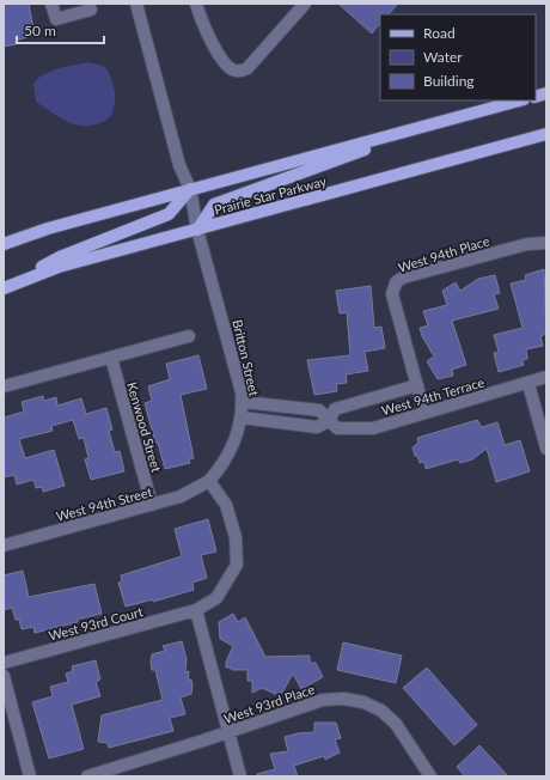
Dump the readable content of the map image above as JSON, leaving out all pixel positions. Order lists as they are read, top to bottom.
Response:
{
  "streets": {
    "main road": ["Prairie Star Parkway"],
    "street": [
      "West 94th Place",
      "Britton Street",
      "West 94th Terrace",
      "Kenwood Street",
      "West 94th Street",
      "West 93rd Court",
      "West 93rd Place"
    ]
  },
  "crossings": [
    ["Prairie Star Parkway", "Britton Street"],
    ["West 94th Place", "West 94th Terrace"],
    ["Britton Street", "West 94th Terrace"],
    ["Britton Street", "West 94th Street"],
    ["Kenwood Street", "West 94th Street"]
  ],
  "legend": ["Road", "Water", "Building"],
  "scale_bar": "50 m"
}
